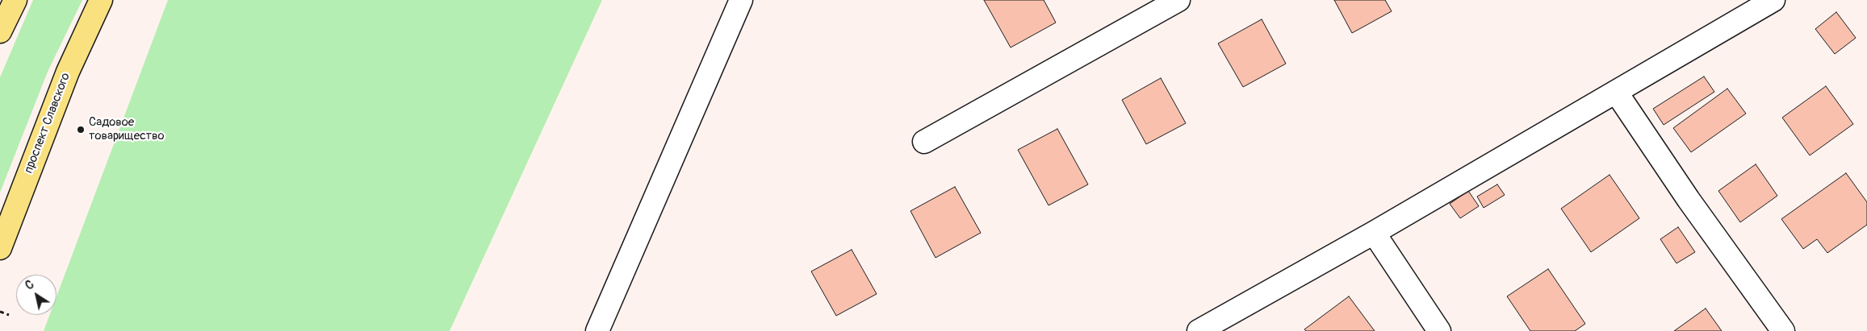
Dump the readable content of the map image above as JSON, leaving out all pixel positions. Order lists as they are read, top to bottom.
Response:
{
  "streets": {
    "main road": ["проспект Славского"]
  },
  "places": ["Садовое товарищество"],
  "north": "top left"
}
